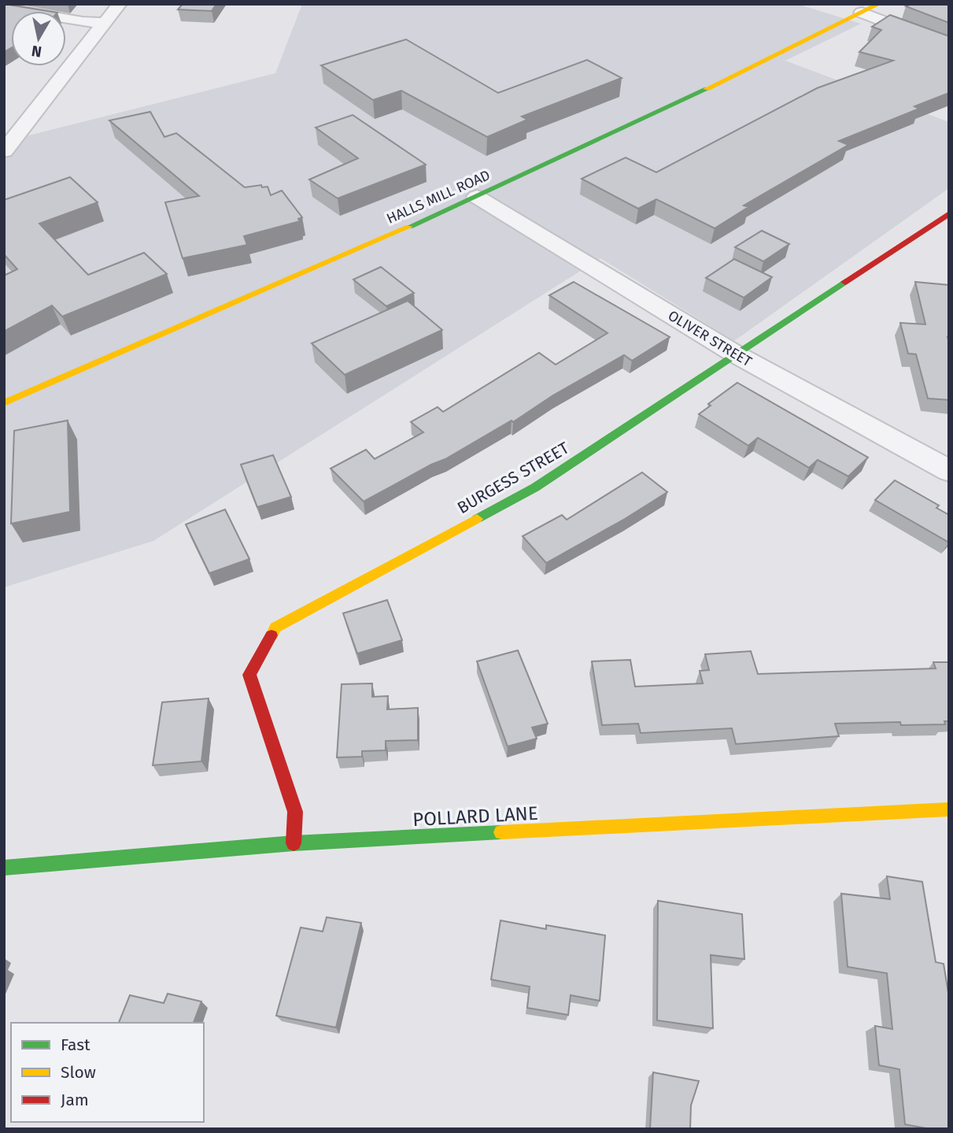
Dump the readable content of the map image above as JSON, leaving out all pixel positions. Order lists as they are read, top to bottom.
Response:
{
  "streets": {
    "street": [
      "HALLS MILL ROAD",
      "OLIVER STREET",
      "BURGESS STREET",
      "POLLARD LANE"
    ]
  },
  "crossings": [
    ["HALLS MILL ROAD", "OLIVER STREET"],
    ["OLIVER STREET", "BURGESS STREET"],
    ["BURGESS STREET", "POLLARD LANE"]
  ],
  "legend": ["Fast", "Slow", "Jam"],
  "north": "bottom"
}
